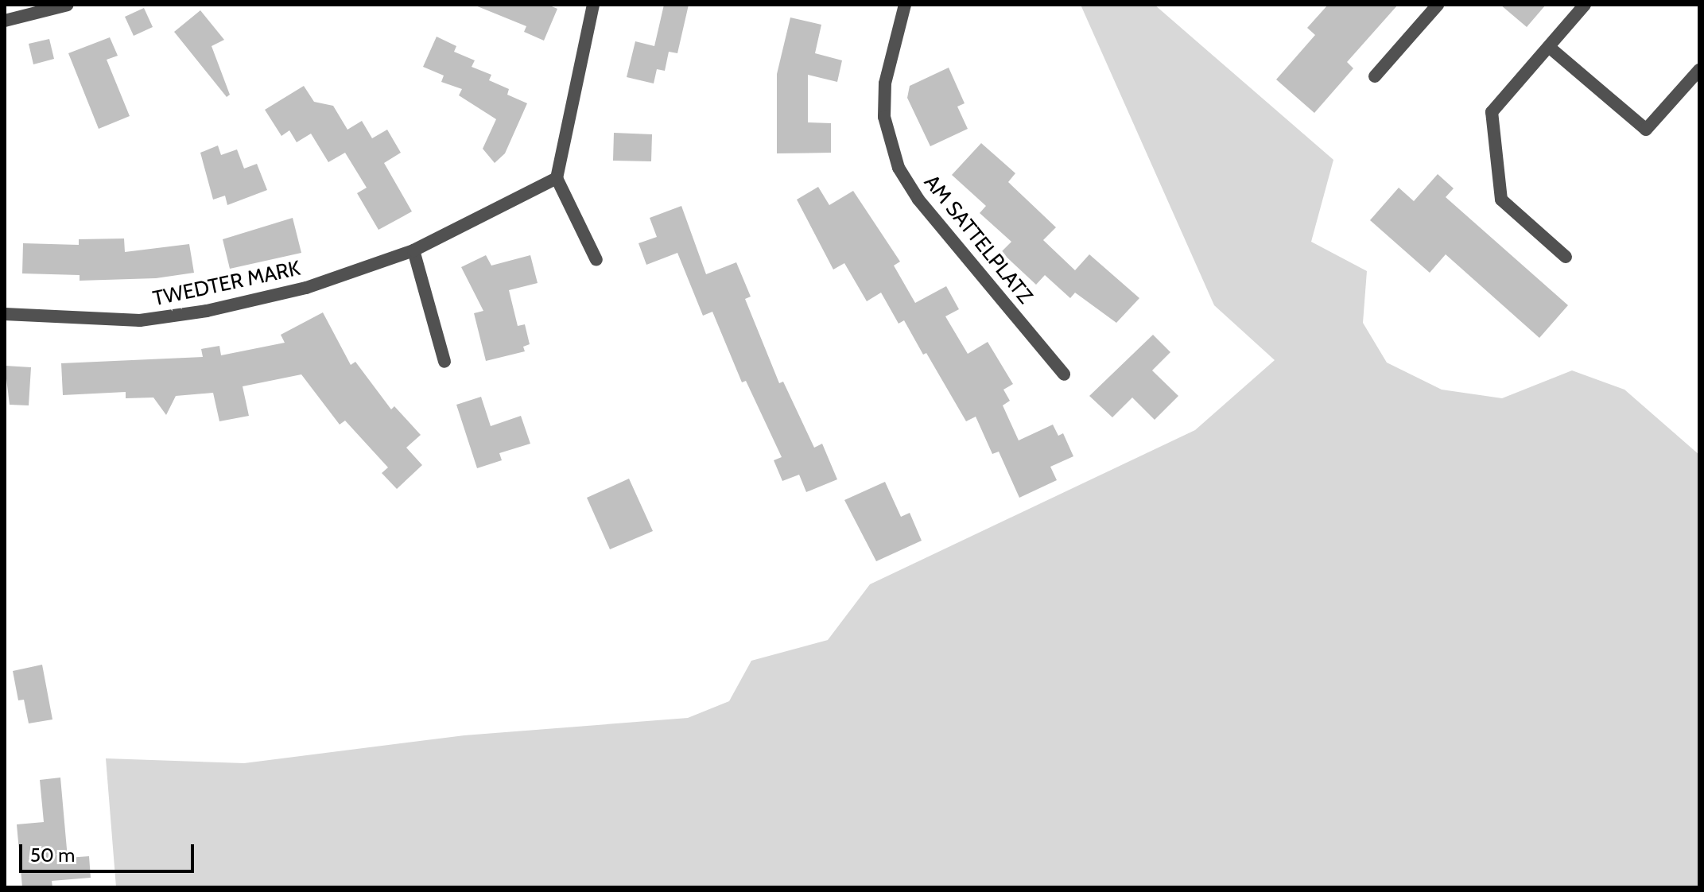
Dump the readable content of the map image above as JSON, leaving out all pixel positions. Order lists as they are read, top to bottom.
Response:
{
  "streets": {
    "street": ["AM SATTELPLATZ", "TWEDTER MARK"]
  },
  "scale_bar": "50 m"
}
